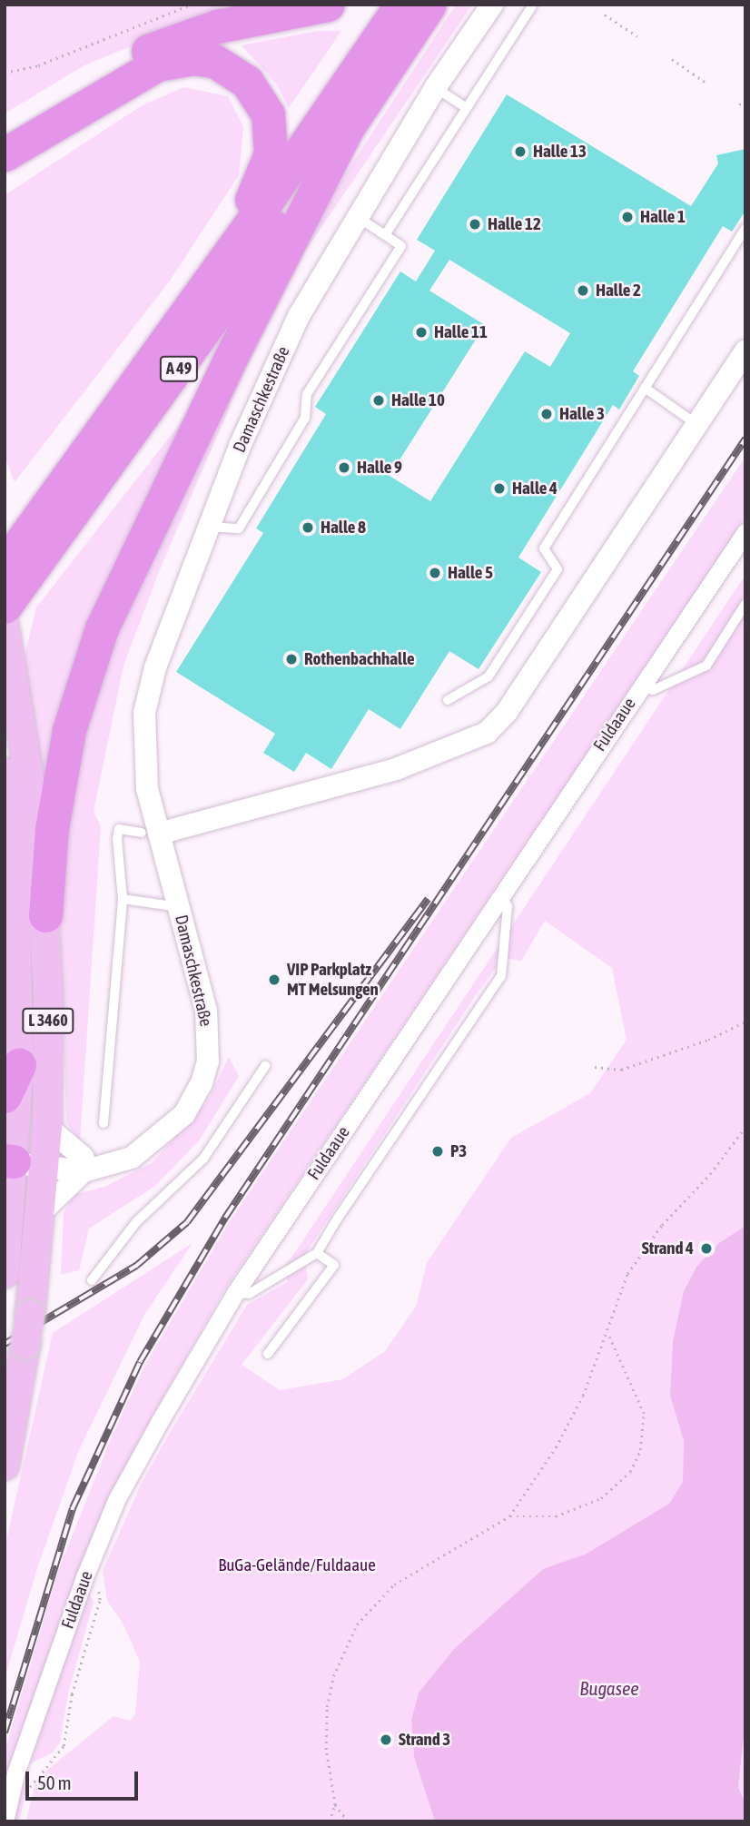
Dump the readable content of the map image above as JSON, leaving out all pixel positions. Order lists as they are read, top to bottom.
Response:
{
  "streets": {
    "highway": ["A 49"],
    "main road": ["L 3460"],
    "street": ["Damaschkestraße", "Fuldaaue"]
  },
  "crossings": [
    ["Damaschkestraße", "L 3460"]
  ],
  "water": ["Bugasee"],
  "parks": ["BuGa-Gelände/Fuldaaue"],
  "places": [
    "Halle 13",
    "Halle 1",
    "Halle 12",
    "Halle 2",
    "Halle 11",
    "Halle 10",
    "Halle 3",
    "Halle 9",
    "Halle 4",
    "Halle 8",
    "Halle 5",
    "Rothenbachhalle",
    "VIP Parkplatz MT Melsungen",
    "P3",
    "Strand 4",
    "Strand 3"
  ],
  "scale_bar": "50 m"
}
